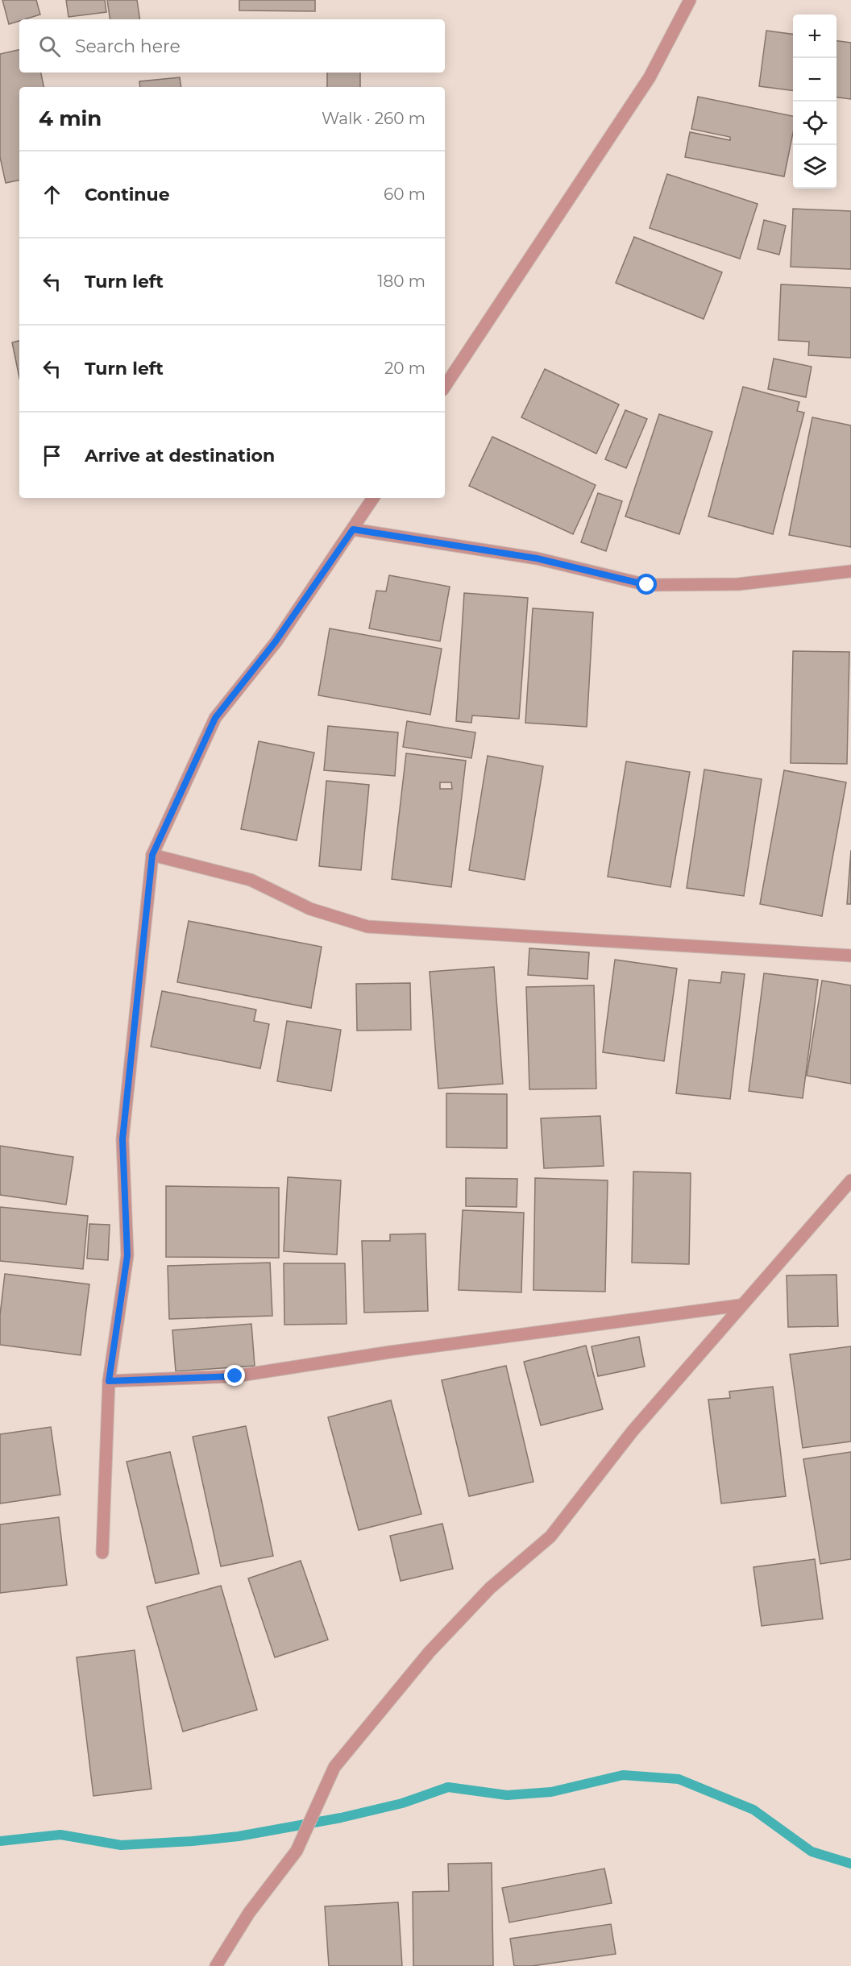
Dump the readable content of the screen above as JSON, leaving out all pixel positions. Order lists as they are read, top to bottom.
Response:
{
  "page": {
    "map_buttons": ["+", "−"],
    "search": "Search here",
    "heading": ["4 min", "Walk · 260 m"],
    "list": [
      ["Continue", "60 m"],
      ["Turn left", "180 m"],
      ["Turn left", "20 m"],
      "Arrive at destination"
    ]
  }
}
